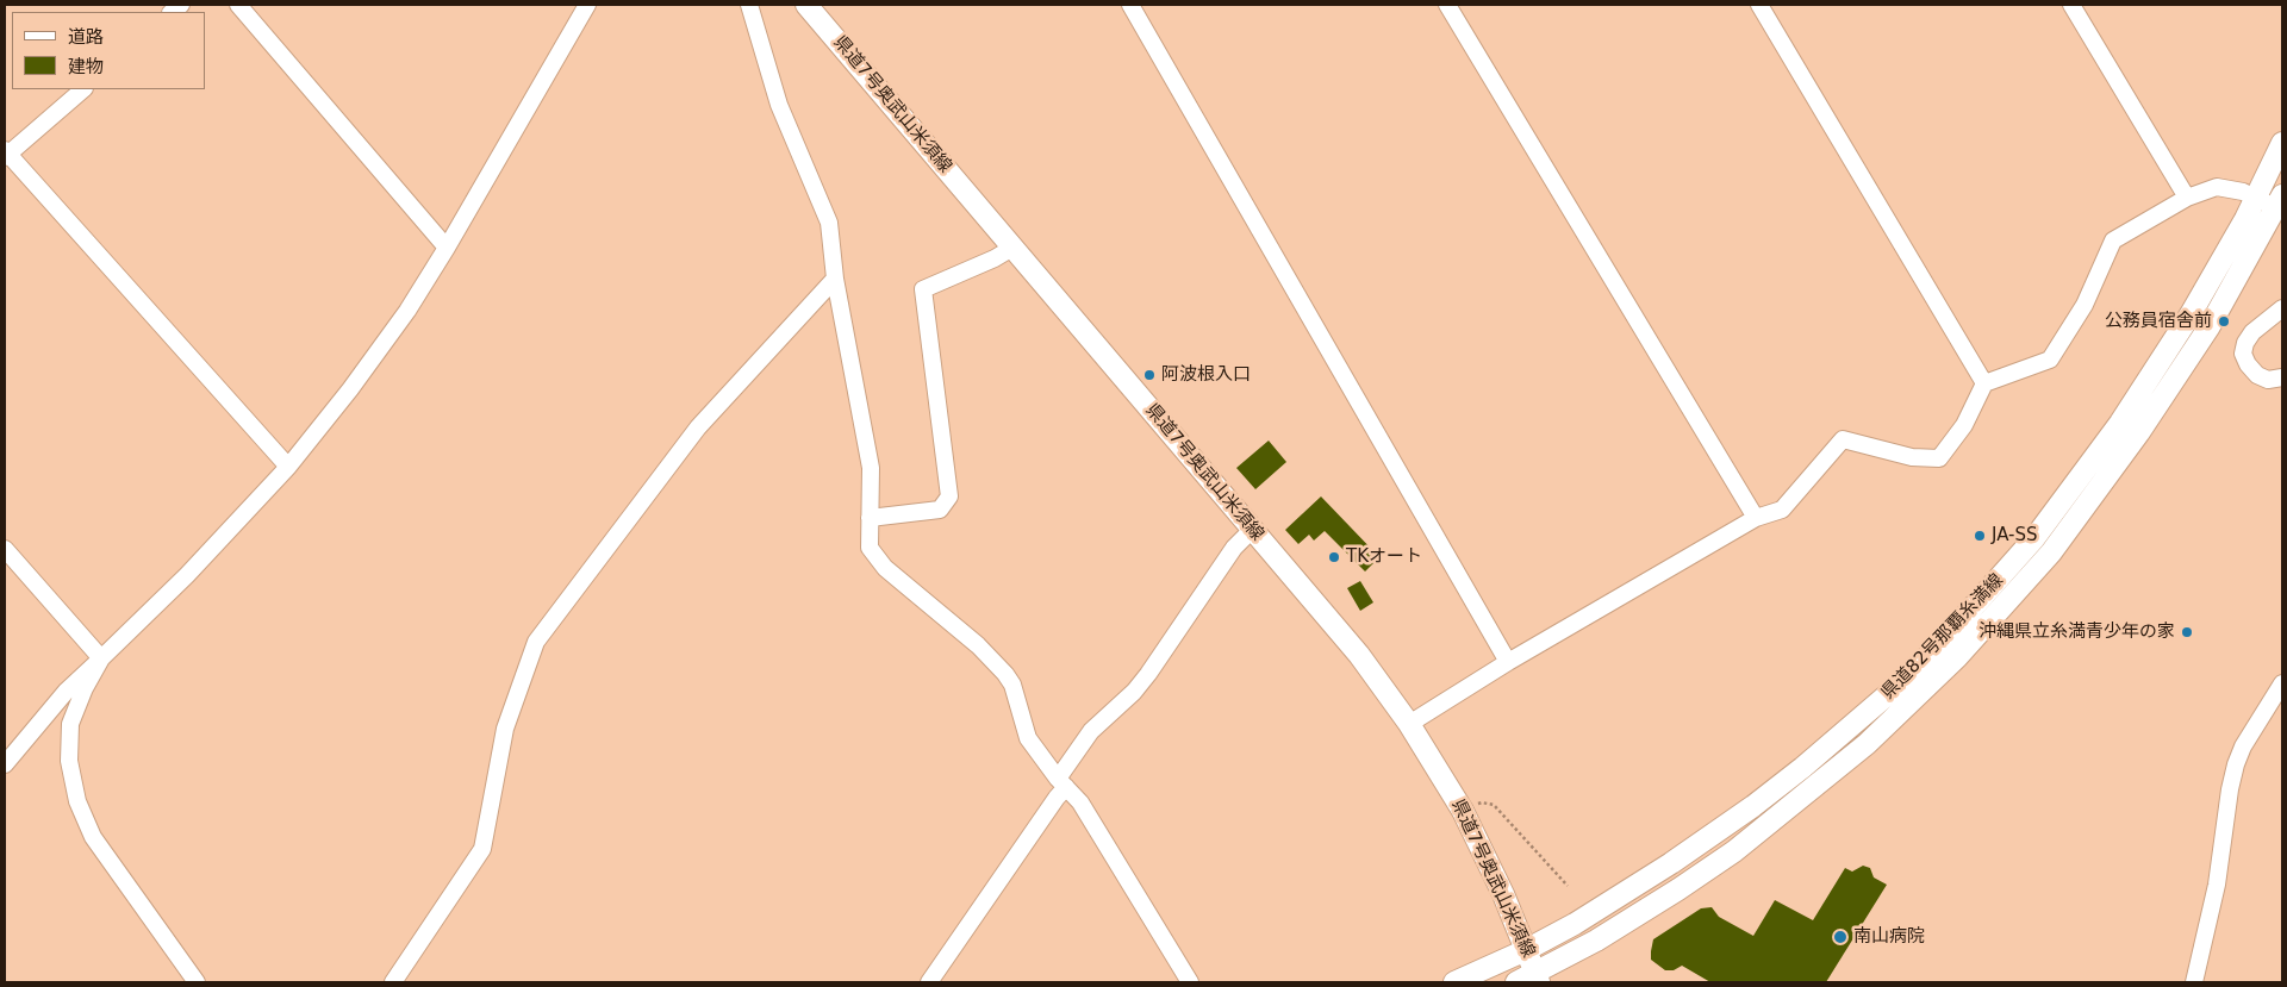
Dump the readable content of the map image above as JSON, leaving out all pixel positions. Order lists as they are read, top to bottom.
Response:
{
  "streets": {
    "main road": ["県道7号奥武山米須線", "県道82号那覇糸満線"]
  },
  "crossings": [
    ["県道7号奥武山米須線", "県道82号那覇糸満線"]
  ],
  "places": [
    "公務員宿舎前",
    "阿波根入口",
    "JA-SS",
    "TKオート",
    "沖縄県立糸満青少年の家",
    "南山病院"
  ],
  "legend": ["道路", "建物"]
}
